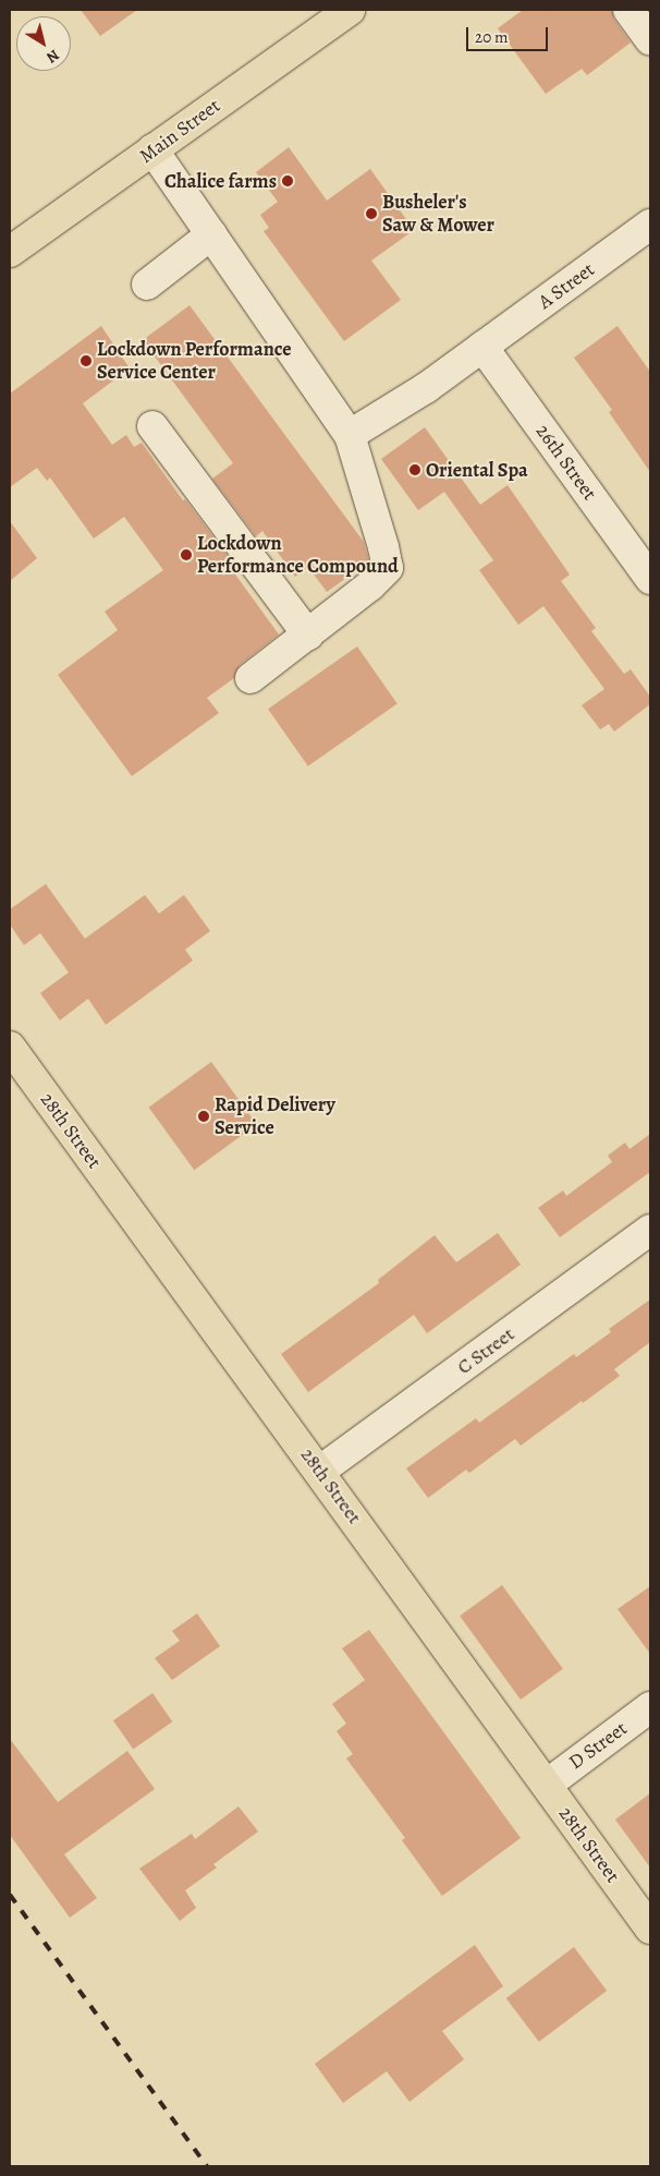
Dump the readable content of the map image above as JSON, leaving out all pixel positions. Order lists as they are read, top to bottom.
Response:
{
  "streets": {
    "main road": ["Main Street", "28th Street"],
    "street": [
      "A Street",
      "26th Street",
      "C Street",
      "D Street"
    ]
  },
  "crossings": [
    ["A Street", "26th Street"],
    ["28th Street", "C Street"],
    ["28th Street", "D Street"]
  ],
  "places": [
    "Chalice farms",
    "Busheler's Saw & Mower",
    "Lockdown Performance Service Center",
    "Oriental Spa",
    "Lockdown Performance Compound",
    "Rapid Delivery Service"
  ],
  "scale_bar": "20 m",
  "north": "bottom right"
}
